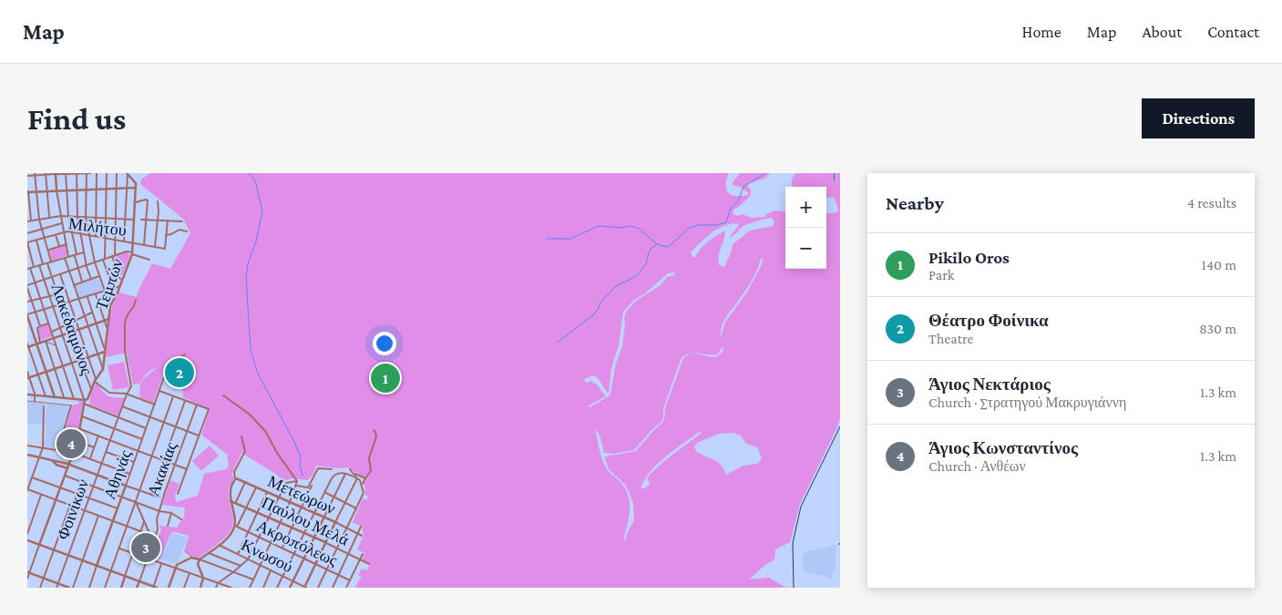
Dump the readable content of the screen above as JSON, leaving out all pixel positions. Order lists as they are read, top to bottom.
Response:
{
  "streets": {
    "street": [
      "Μιλήτου",
      "Τεμπών",
      "Λακεδαιμόνος",
      "Ακακίας",
      "Αθηνάς",
      "Μετεώρων",
      "Φοινίκων",
      "Παύλου Μελά",
      "Ακροπόλεως",
      "Κνωσού"
    ]
  },
  "crossings": [
    ["Μιλήτου", "Τεμπών"],
    ["Τεμπών", "Λακεδαιμόνος"]
  ],
  "page": {
    "header": "Map",
    "nav": [
      "Home",
      "Map",
      "About",
      "Contact"
    ],
    "buttons": "Directions",
    "title": "Find us",
    "heading": ["Nearby", "4 results"],
    "map_buttons": ["+", "−"],
    "list": [
      {
        "mark": "1",
        "name": "Pikilo Oros",
        "note": "Park",
        "value": "140 m"
      },
      {
        "mark": "2",
        "name": "Θέατρο Φοίνικα",
        "note": "Theatre",
        "value": "830 m"
      },
      {
        "mark": "3",
        "name": "Άγιος Νεκτάριος",
        "note": "Church · Στρατηγού Μακρυγιάννη",
        "value": "1.3 km"
      },
      {
        "mark": "4",
        "name": "Άγιος Κωνσταντίνος",
        "note": "Church · Ανθέων",
        "value": "1.3 km"
      }
    ],
    "pins": [
      "2",
      "1",
      "4",
      "3"
    ]
  }
}
